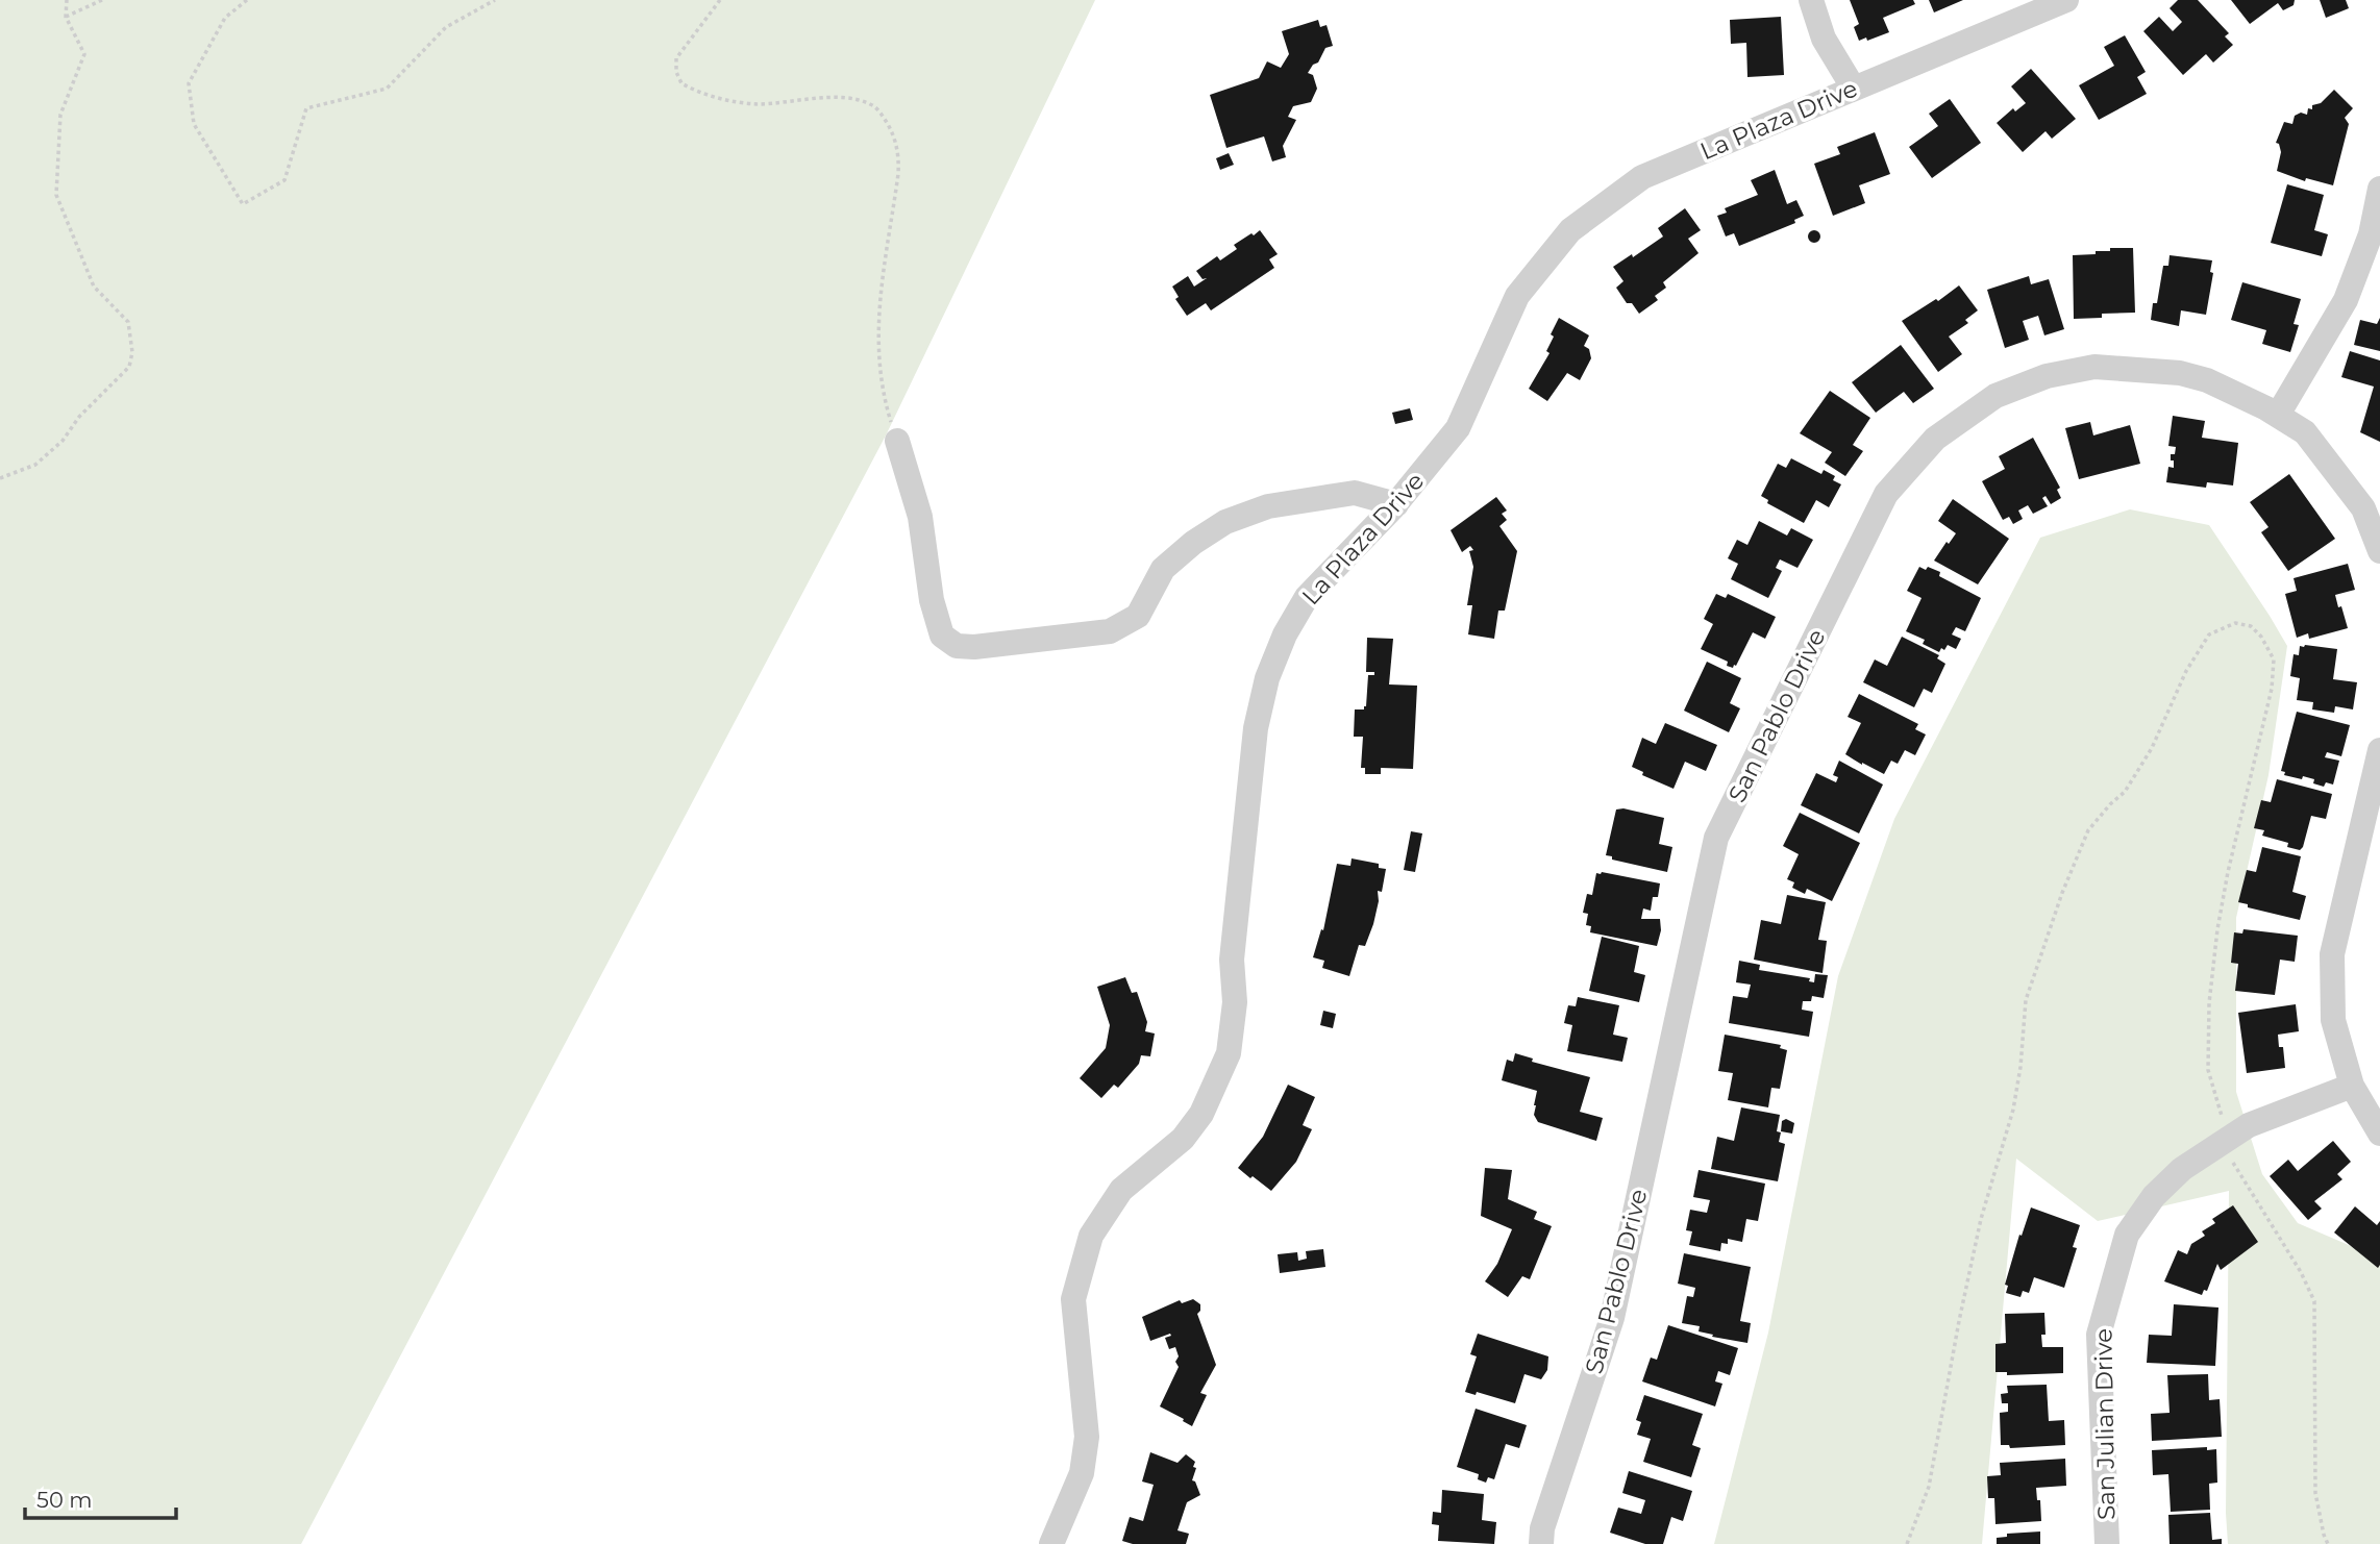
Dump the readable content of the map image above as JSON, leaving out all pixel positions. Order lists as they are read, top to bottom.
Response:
{
  "streets": {
    "street": ["La Plaza Drive", "San Pablo Drive", "San Julian Drive"]
  },
  "scale_bar": "50 m"
}
